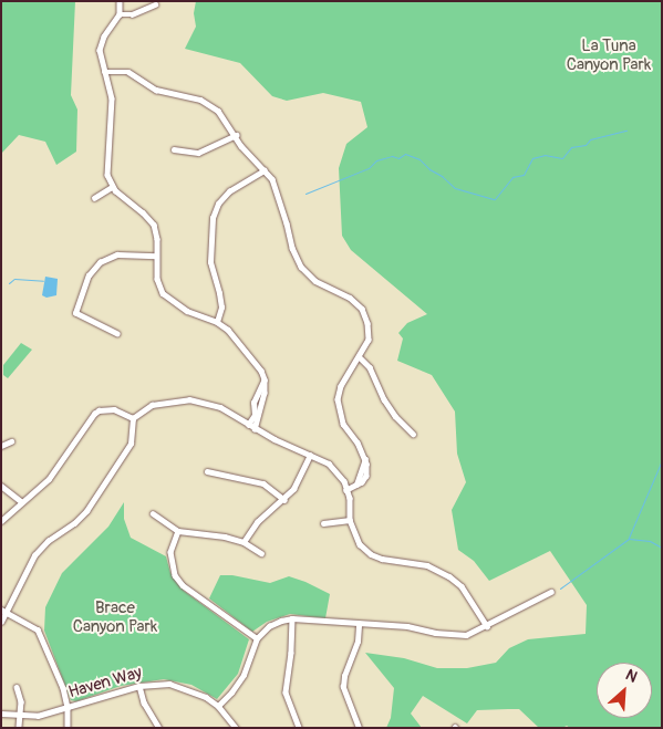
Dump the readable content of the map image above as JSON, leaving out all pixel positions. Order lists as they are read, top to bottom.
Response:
{
  "streets": {
    "street": ["Haven Way"]
  },
  "parks": ["La Tuna Canyon Park", "Brace Canyon Park"],
  "north": "top right"
}
